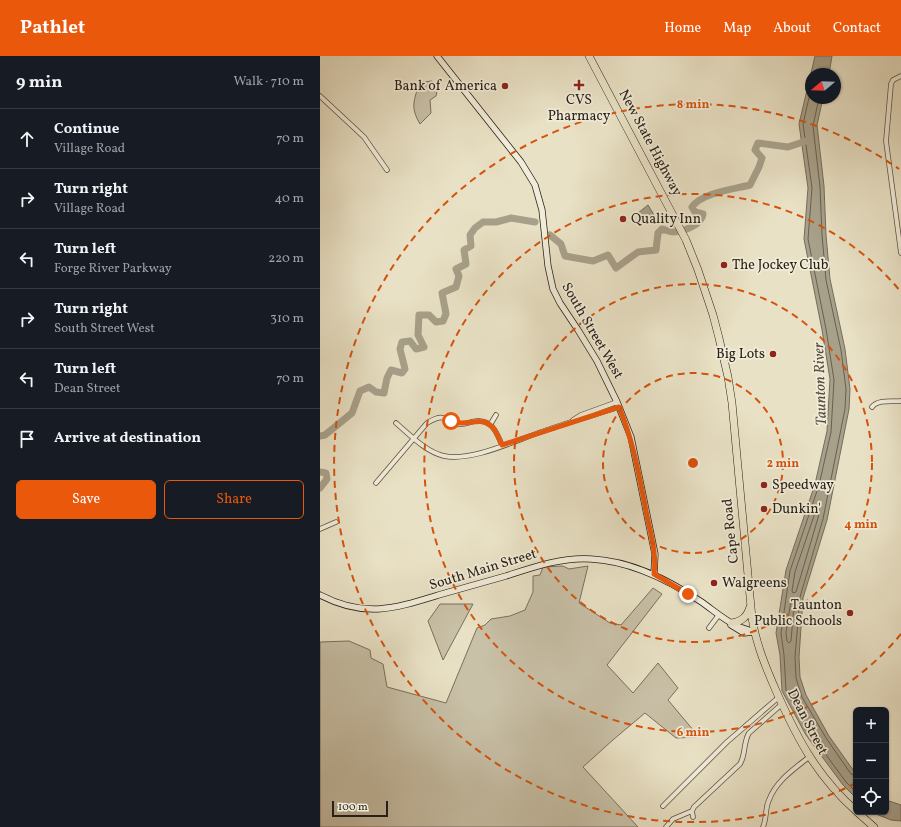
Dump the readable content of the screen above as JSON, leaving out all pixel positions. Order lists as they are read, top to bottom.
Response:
{
  "streets": {
    "highway": ["New State Highway", "Cape Road", "Dean Street"],
    "street": ["South Street West", "South Main Street"]
  },
  "crossings": [
    ["New State Highway", "Cape Road"],
    ["South Street West", "South Main Street"],
    ["Cape Road", "Dean Street"]
  ],
  "water": ["Taunton River"],
  "places": {
    "health": ["CVS Pharmacy"],
    "other": [
      "Bank of America",
      "Quality Inn",
      "The Jockey Club",
      "Big Lots",
      "Speedway",
      "Dunkin'",
      "Walgreens",
      "Taunton Public Schools"
    ]
  },
  "scale_bar": "100 m",
  "north": "left",
  "page": {
    "header": "Pathlet",
    "nav": [
      "Home",
      "Map",
      "About",
      "Contact"
    ],
    "heading": ["9 min", "Walk · 710 m"],
    "list": [
      ["Continue", "Village Road", "70 m"],
      ["Turn right", "Village Road", "40 m"],
      ["Turn left", "Forge River Parkway", "220 m"],
      ["Turn right", "South Street West", "310 m"],
      ["Turn left", "Dean Street", "70 m"],
      "Arrive at destination"
    ],
    "buttons": ["Save", "Share"],
    "map_buttons": ["+", "−"],
    "scale": "100 m"
  },
  "rings": [
    "8 min",
    "2 min",
    "4 min",
    "6 min"
  ]
}
